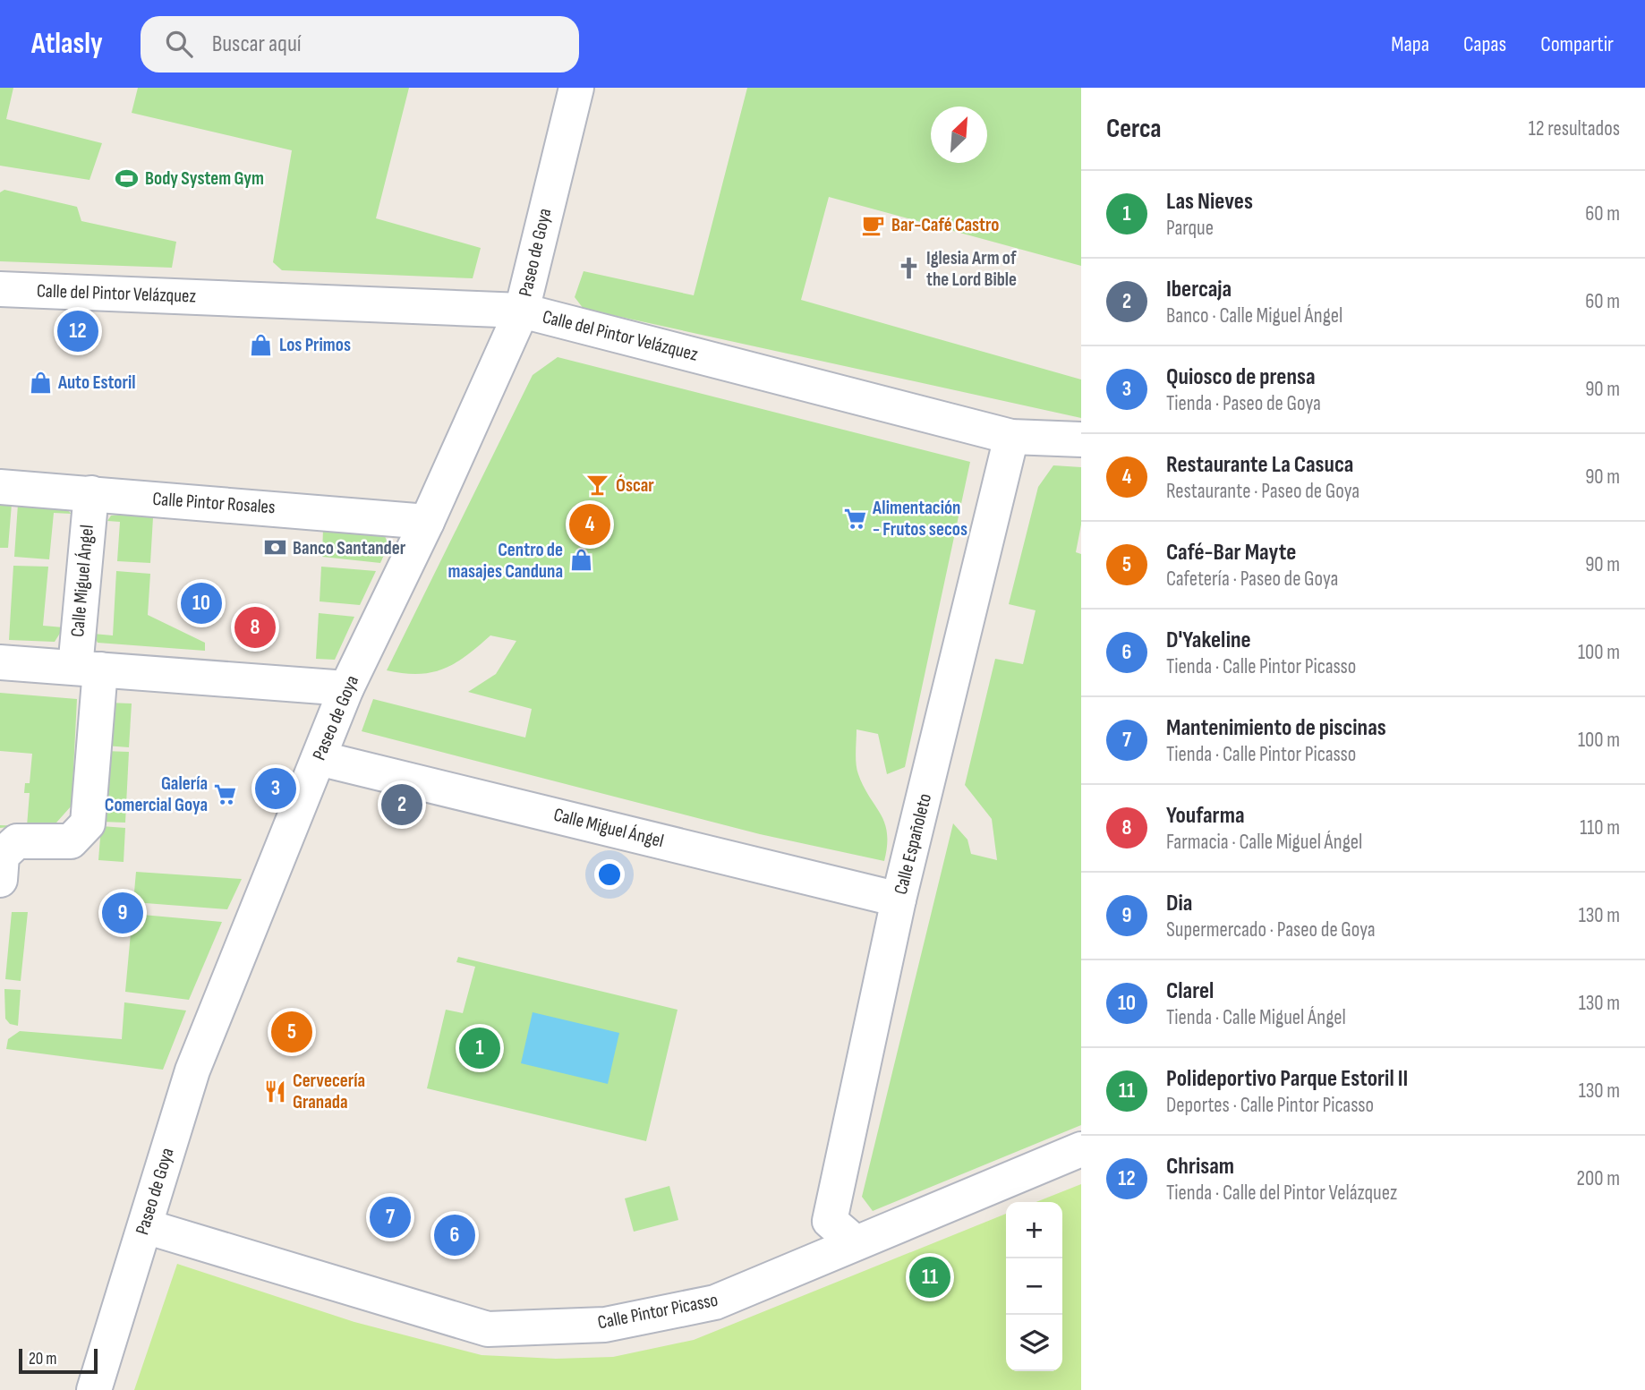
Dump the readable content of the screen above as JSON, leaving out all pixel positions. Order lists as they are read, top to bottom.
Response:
{
  "streets": {
    "street": [
      "Paseo de Goya",
      "Calle del Pintor Velázquez",
      "Calle Pintor Rosales",
      "Calle Miguel Ángel",
      "Calle Españoleto",
      "Calle Pintor Picasso"
    ]
  },
  "crossings": [
    ["Paseo de Goya", "Calle del Pintor Velázquez"],
    ["Paseo de Goya", "Calle Pintor Rosales"],
    ["Paseo de Goya", "Calle Miguel Ángel"],
    ["Paseo de Goya", "Calle Pintor Picasso"],
    ["Calle del Pintor Velázquez", "Calle Españoleto"],
    ["Calle Pintor Rosales", "Calle Miguel Ángel"],
    ["Calle Miguel Ángel", "Calle Españoleto"],
    ["Calle Españoleto", "Calle Pintor Picasso"]
  ],
  "places": {
    "sports": ["Body System Gym"],
    "cafe": ["Bar-Café Castro"],
    "church": ["Iglesia Arm of the Lord Bible"],
    "shop": ["Los Primos", "Auto Estoril", "Centro de masajes Canduna"],
    "bar": ["Óscar"],
    "supermarket": ["Alimentación - Frutos secos", "Galería Comercial Goya"],
    "bank": ["Banco Santander"],
    "restaurant": ["Cervecería Granada"]
  },
  "scale_bar": "20 m",
  "north": "top right",
  "page": {
    "header": "Atlasly",
    "search": "Buscar aquí",
    "nav": ["Mapa", "Capas", "Compartir"],
    "heading": ["Cerca", "12 resultados"],
    "list": [
      {
        "mark": "1",
        "name": "Las Nieves",
        "note": "Parque",
        "value": "60 m"
      },
      {
        "mark": "2",
        "name": "Ibercaja",
        "note": "Banco · Calle Miguel Ángel",
        "value": "60 m"
      },
      {
        "mark": "3",
        "name": "Quiosco de prensa",
        "note": "Tienda · Paseo de Goya",
        "value": "90 m"
      },
      {
        "mark": "4",
        "name": "Restaurante La Casuca",
        "note": "Restaurante · Paseo de Goya",
        "value": "90 m"
      },
      {
        "mark": "5",
        "name": "Café-Bar Mayte",
        "note": "Cafetería · Paseo de Goya",
        "value": "90 m"
      },
      {
        "mark": "6",
        "name": "D'Yakeline",
        "note": "Tienda · Calle Pintor Picasso",
        "value": "100 m"
      },
      {
        "mark": "7",
        "name": "Mantenimiento de piscinas",
        "note": "Tienda · Calle Pintor Picasso",
        "value": "100 m"
      },
      {
        "mark": "8",
        "name": "Youfarma",
        "note": "Farmacia · Calle Miguel Ángel",
        "value": "110 m"
      },
      {
        "mark": "9",
        "name": "Dia",
        "note": "Supermercado · Paseo de Goya",
        "value": "130 m"
      },
      {
        "mark": "10",
        "name": "Clarel",
        "note": "Tienda · Calle Miguel Ángel",
        "value": "130 m"
      },
      {
        "mark": "11",
        "name": "Polideportivo Parque Estoril II",
        "note": "Deportes · Calle Pintor Picasso",
        "value": "130 m"
      },
      {
        "mark": "12",
        "name": "Chrisam",
        "note": "Tienda · Calle del Pintor Velázquez",
        "value": "200 m"
      }
    ],
    "pins": [
      "12",
      "4",
      "10",
      "8",
      "3",
      "2",
      "9",
      "5",
      "1",
      "7",
      "6",
      "11"
    ],
    "map_buttons": ["+", "−"],
    "scale": "20 m"
  }
}
